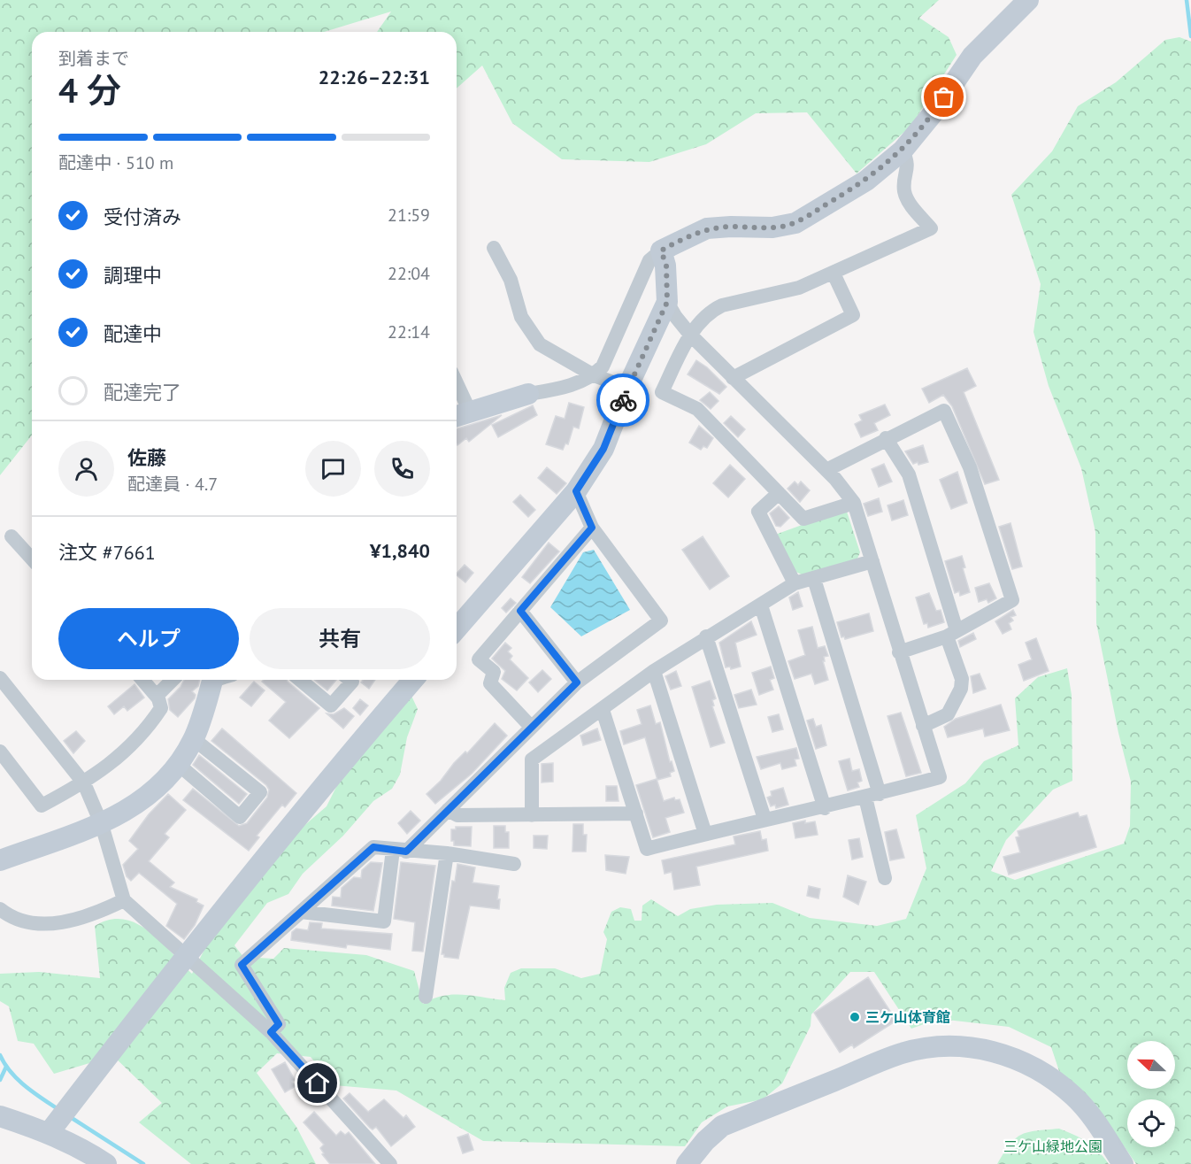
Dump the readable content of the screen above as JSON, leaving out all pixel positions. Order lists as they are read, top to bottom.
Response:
{
  "parks": ["三ケ山緑地公園"],
  "places": ["三ケ山体育館"],
  "north": "left",
  "page": {
    "heading": ["4 分", "到着まで", "22:26–22:31"],
    "panel": [
      "佐藤",
      "配達員 · 4.7",
      "注文 #7661",
      "¥1,840"
    ],
    "bar": "配達中 · 510 m",
    "list": [
      ["受付済み", "21:59"],
      ["調理中", "22:04"],
      ["配達中", "22:14"],
      "配達完了"
    ],
    "buttons": ["ヘルプ", "共有"]
  }
}
